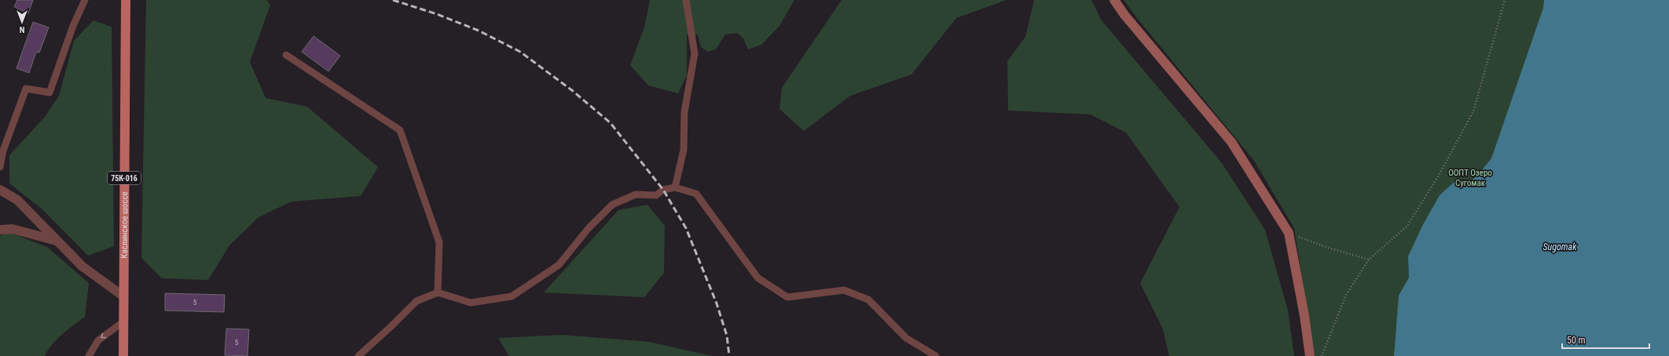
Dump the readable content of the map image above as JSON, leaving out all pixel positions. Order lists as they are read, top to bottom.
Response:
{
  "streets": {
    "main road": ["75К-016", "Каслинское шоссе"]
  },
  "water": ["Sugomak"],
  "parks": ["ООПТ Озеро Сугомак"],
  "house_numbers": ["5", "5"],
  "scale_bar": "50 m",
  "north": "bottom"
}
